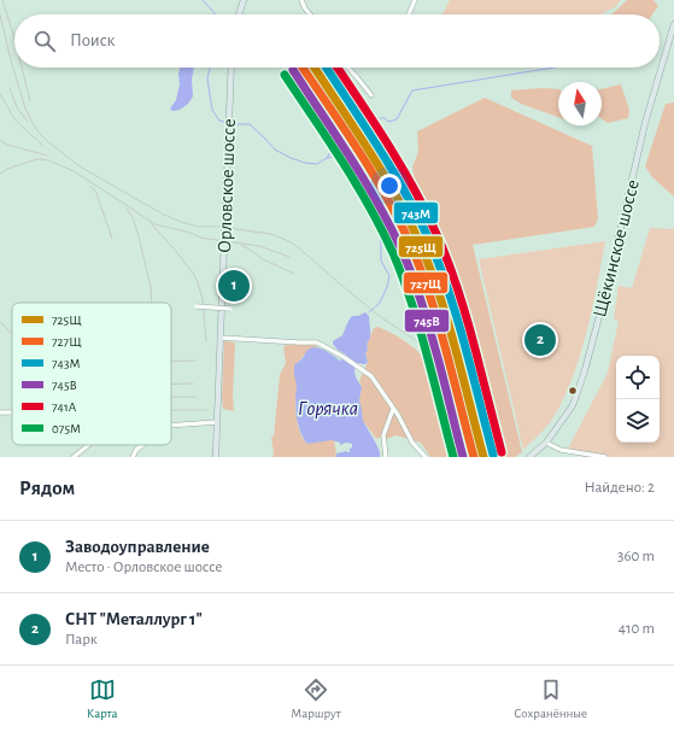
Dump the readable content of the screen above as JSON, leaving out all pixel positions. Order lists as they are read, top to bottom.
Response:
{
  "streets": {
    "main road": ["Орловское шоссе", "Щёкинское шоссе"]
  },
  "water": ["Горячка"],
  "lines": [
    "transit line 725Щ",
    "transit line 727Щ",
    "transit line 743М",
    "transit line 741А",
    "transit line 745В",
    "transit line 075М"
  ],
  "legend": [
    "725Щ",
    "727Щ",
    "743М",
    "745В",
    "741А",
    "075М"
  ],
  "north": "top",
  "page": {
    "search": "Поиск",
    "pins": ["1", "2"],
    "heading": ["Рядом", "Найдено: 2"],
    "list": [
      {
        "mark": "1",
        "name": "Заводоуправление",
        "note": "Место · Орловское шоссе",
        "value": "360 m"
      },
      {
        "mark": "2",
        "name": "СНТ \"Металлург 1\"",
        "note": "Парк",
        "value": "410 m"
      }
    ],
    "nav": ["Карта", "Маршрут", "Сохранённые"]
  }
}
